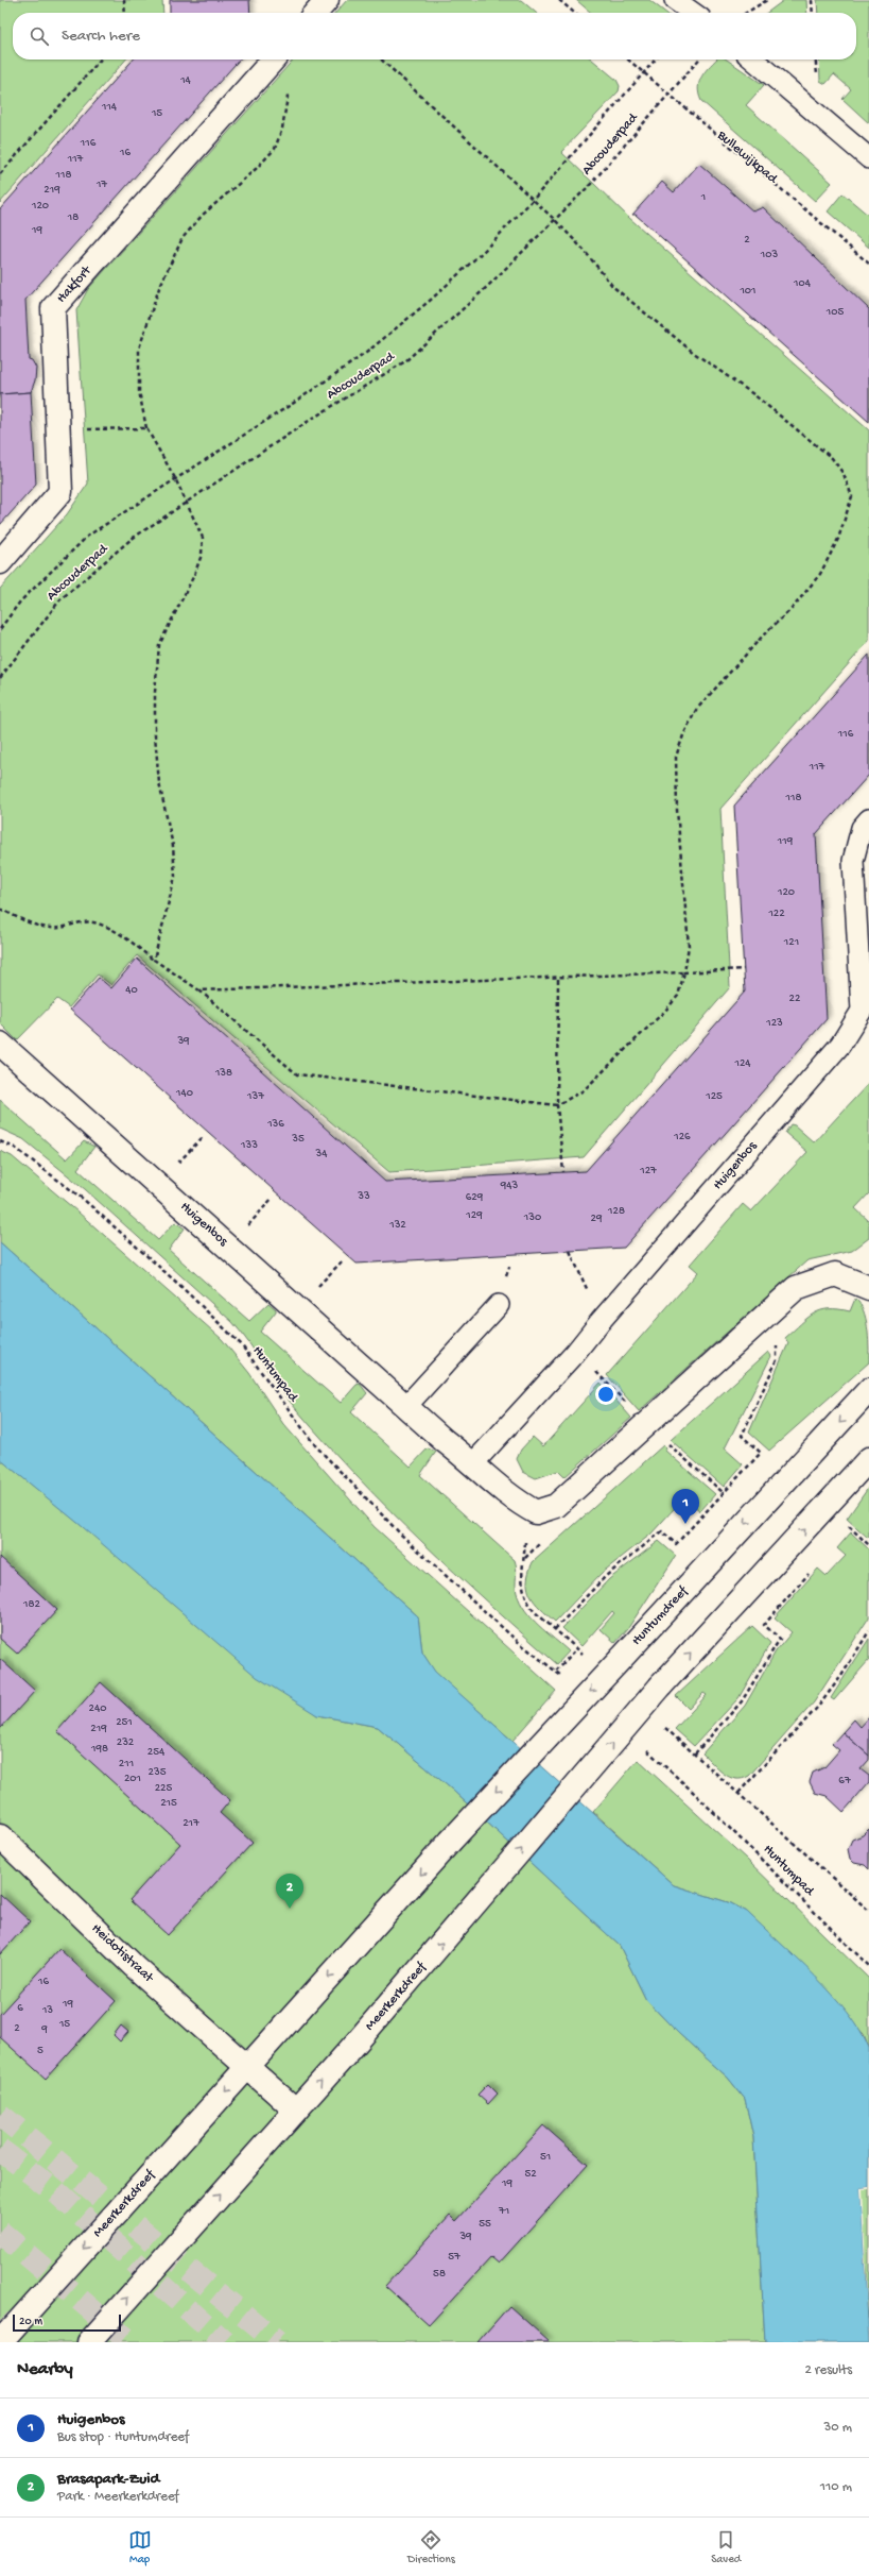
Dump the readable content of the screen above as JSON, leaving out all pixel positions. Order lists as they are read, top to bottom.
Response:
{
  "streets": {
    "street": [
      "Hakfort",
      "Huigenbos",
      "Huntumdreef",
      "Heidotistraat",
      "Meerkerkdreef"
    ],
    "path": ["Abcouderpad", "Bullewijkpad", "Huntumpad"]
  },
  "crossings": [
    ["Abcouderpad", "Bullewijkpad"],
    ["Huntumdreef", "Meerkerkdreef"],
    ["Heidotistraat", "Meerkerkdreef"]
  ],
  "one_way": ["Huntumdreef"],
  "house_numbers": [
    "14",
    "114",
    "15",
    "116",
    "16",
    "117",
    "118",
    "17",
    "219",
    "1",
    "120",
    "18",
    "19",
    "2",
    "103",
    "104",
    "101",
    "105",
    "116",
    "117",
    "118",
    "119",
    "120",
    "122",
    "121",
    "40",
    "22",
    "123",
    "39",
    "124",
    "138",
    "140",
    "137",
    "125",
    "136",
    "126",
    "35",
    "133",
    "34",
    "127",
    "943",
    "33",
    "629",
    "128",
    "129",
    "130",
    "29",
    "132",
    "182",
    "240",
    "251",
    "219",
    "232",
    "198",
    "254",
    "211",
    "235",
    "201",
    "67",
    "225",
    "215",
    "217",
    "16",
    "19",
    "6",
    "13",
    "15",
    "2",
    "9",
    "5",
    "51",
    "52",
    "19",
    "71",
    "55",
    "39",
    "57",
    "58"
  ],
  "scale_bar": "20 m",
  "page": {
    "search": "Search here",
    "pins": ["1", "2"],
    "scale": "20 m",
    "heading": ["Nearby", "2 results"],
    "list": [
      {
        "mark": "1",
        "name": "Huigenbos",
        "note": "Bus stop · Huntumdreef",
        "value": "30 m"
      },
      {
        "mark": "2",
        "name": "Brasapark-Zuid",
        "note": "Park · Meerkerkdreef",
        "value": "110 m"
      }
    ],
    "nav": ["Map", "Directions", "Saved"]
  }
}
